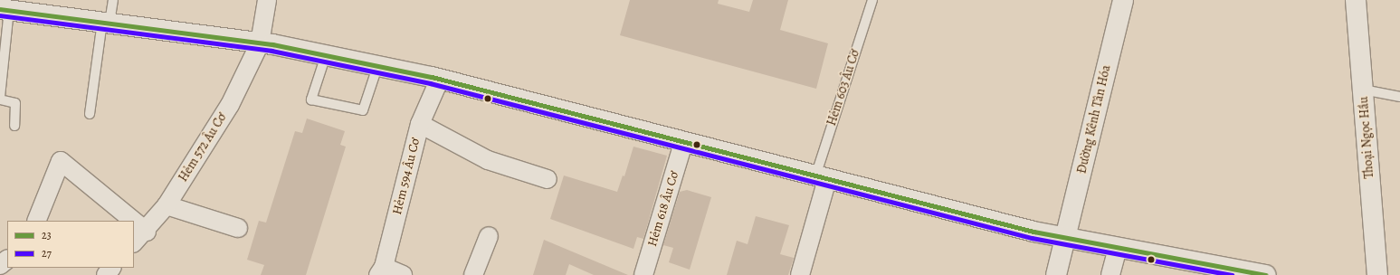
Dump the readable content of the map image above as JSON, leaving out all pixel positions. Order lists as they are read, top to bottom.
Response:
{
  "streets": {
    "main road": ["Đường Kênh Tân Hóa", "Thoại Ngọc Hầu"],
    "street": ["Hẻm 572 Âu Cơ", "Hẻm 594 Âu Cơ", "Hẻm 618 Âu Cơ"],
    "lane": ["Hẻm 603 Âu Cơ"]
  },
  "lines": ["transit line 23", "transit line 27"],
  "legend": ["23", "27"]
}
